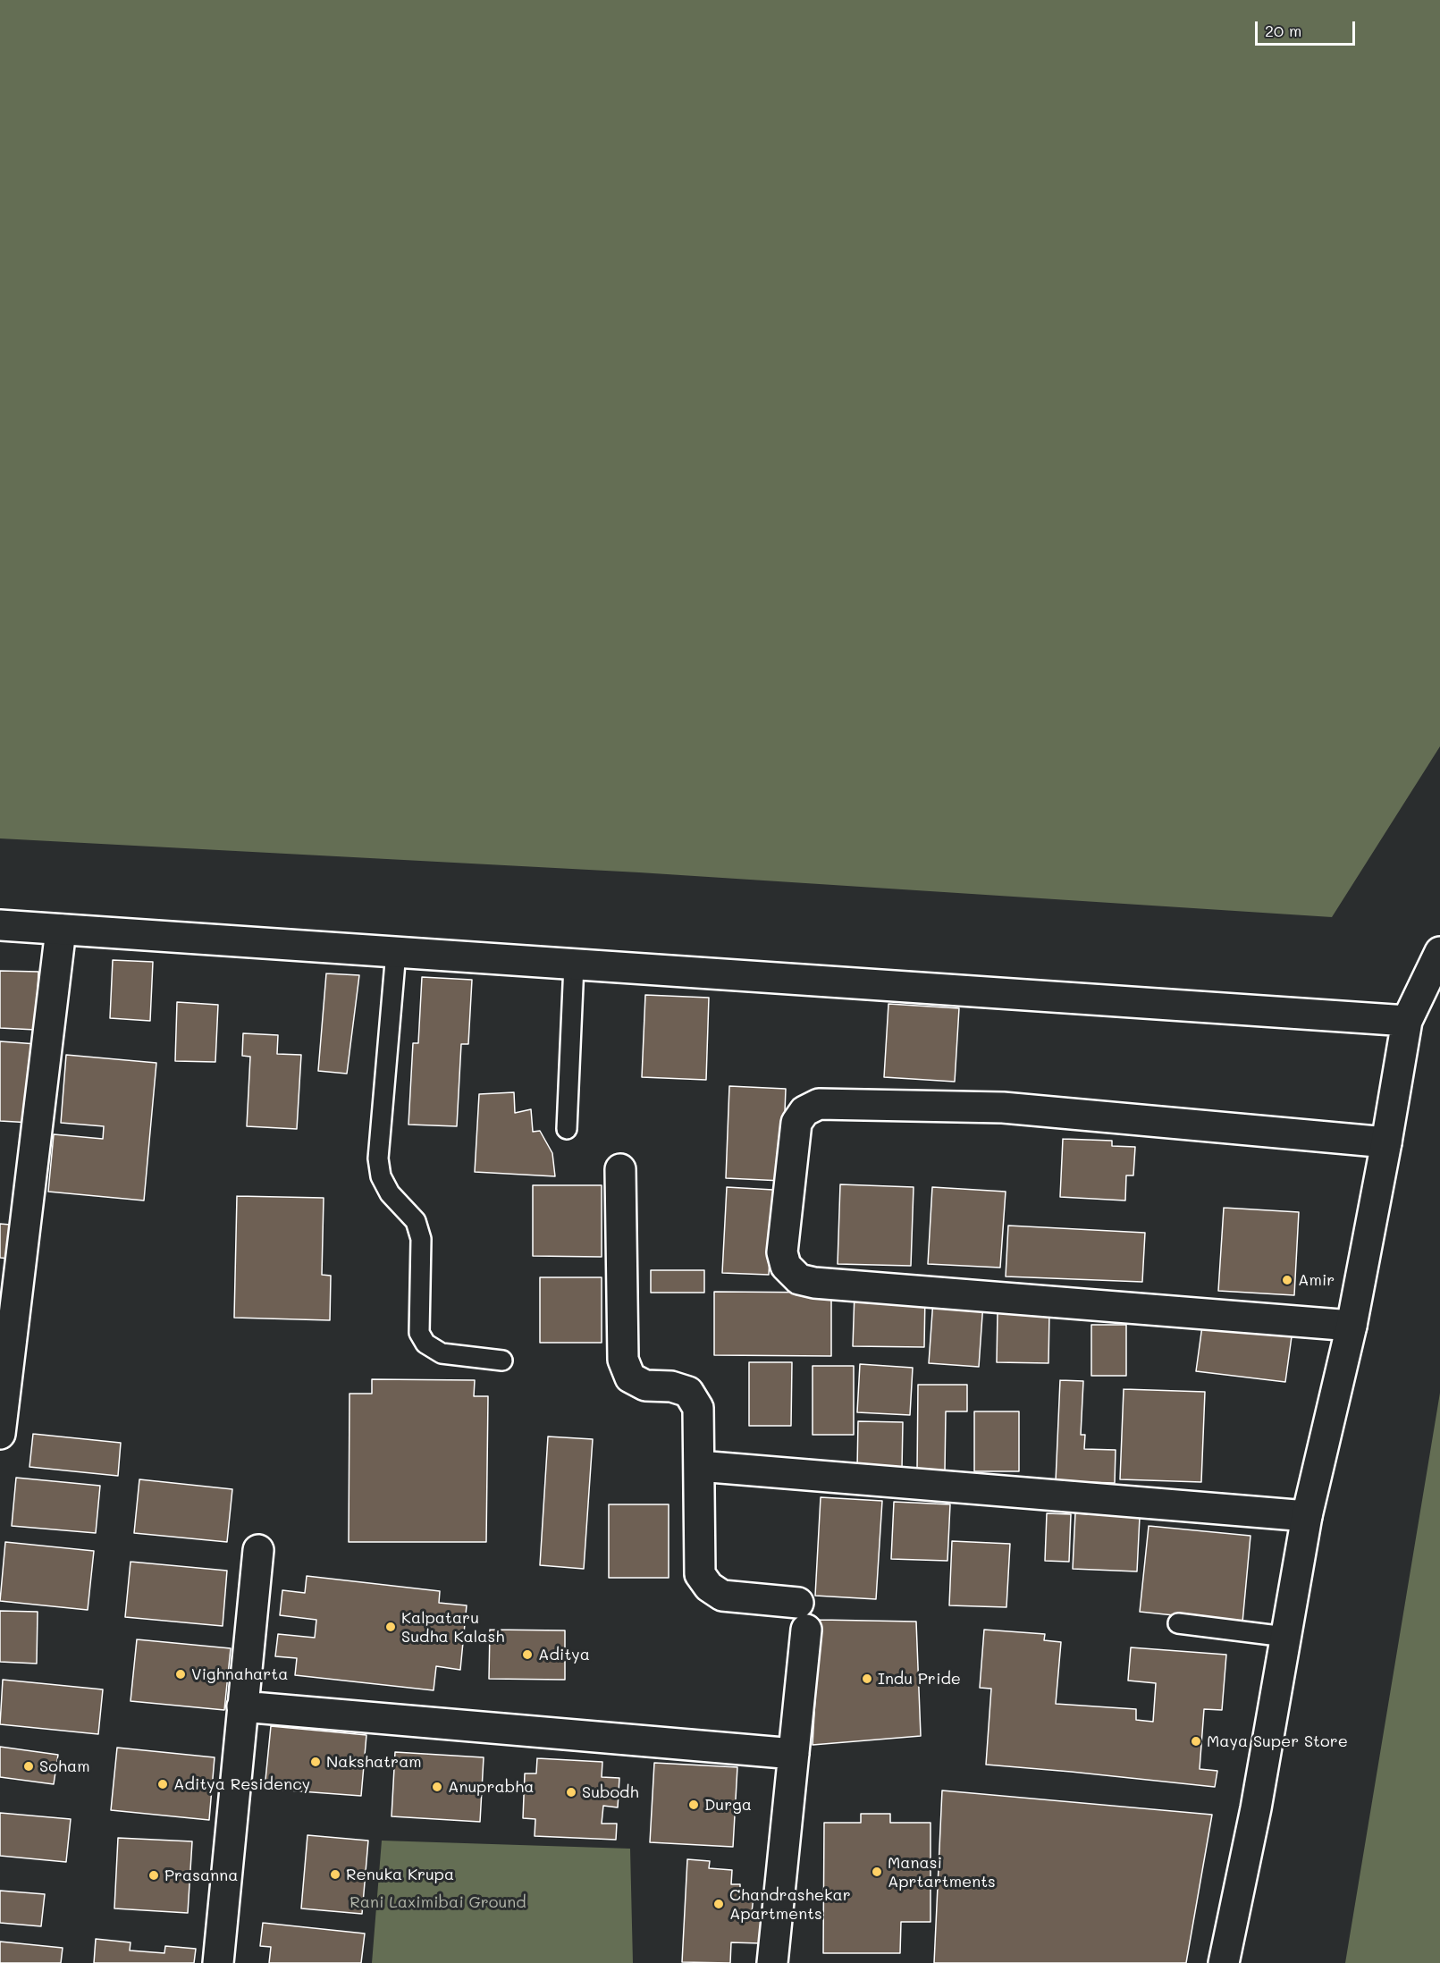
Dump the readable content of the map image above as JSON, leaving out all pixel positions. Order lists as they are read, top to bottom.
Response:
{
  "parks": ["Rani Laximibai Ground"],
  "places": [
    "Amir",
    "Kalpataru Sudha Kalash",
    "Aditya",
    "Vighnaharta",
    "Indu Pride",
    "Maya Super Store",
    "Nakshatram",
    "Soham",
    "Aditya Residency",
    "Anuprabha",
    "Subodh",
    "Durga",
    "Manasi Aprtartments",
    "Renuka Krupa",
    "Prasanna",
    "Chandrashekar Apartments"
  ],
  "scale_bar": "20 m"
}
